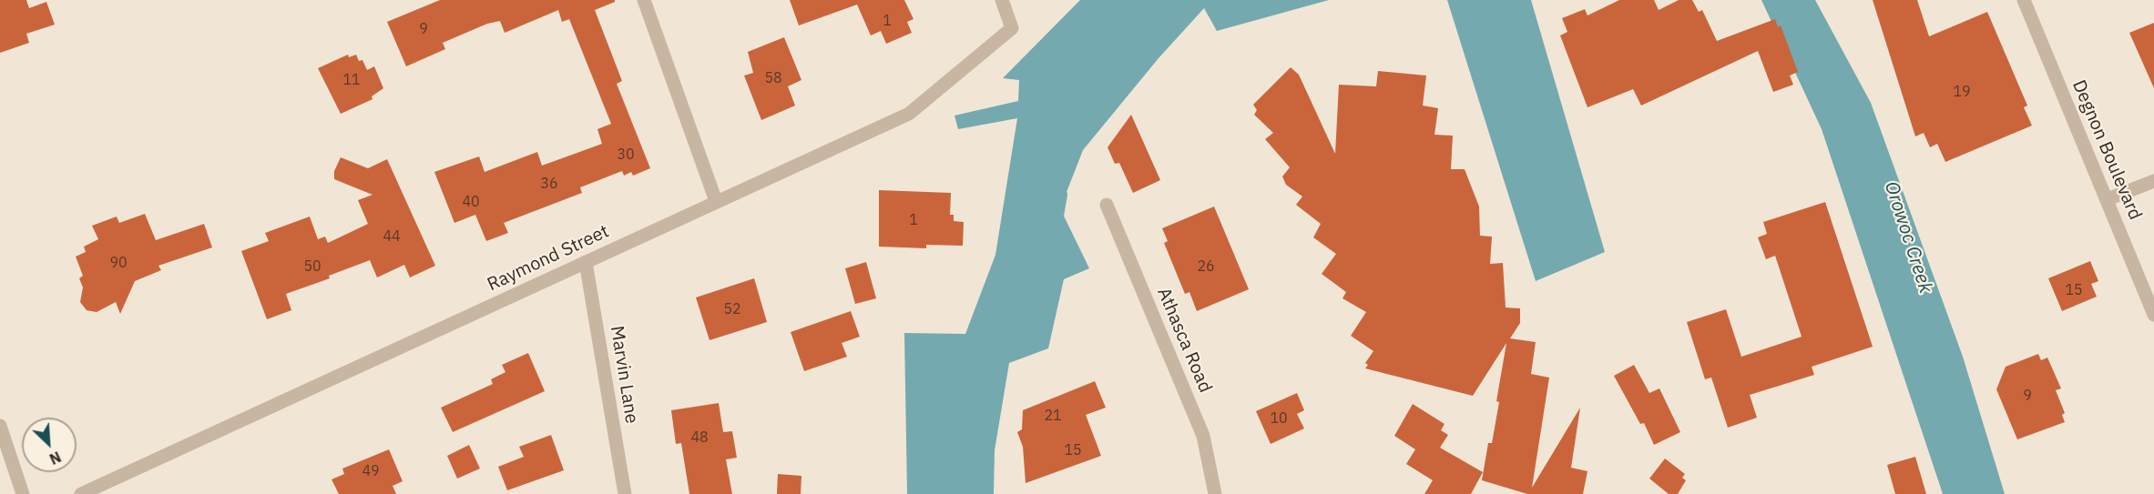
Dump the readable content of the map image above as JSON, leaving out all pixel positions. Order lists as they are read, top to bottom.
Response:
{
  "streets": {
    "street": [
      "Degnon Boulevard",
      "Raymond Street",
      "Athasca Road",
      "Marvin Lane"
    ]
  },
  "crossings": [
    ["Raymond Street", "Marvin Lane"]
  ],
  "water": ["Orowoc Creek"],
  "house_numbers": [
    "1",
    "9",
    "58",
    "11",
    "19",
    "30",
    "36",
    "40",
    "1",
    "44",
    "90",
    "50",
    "26",
    "15",
    "52",
    "9",
    "21",
    "10",
    "48",
    "15",
    "49"
  ],
  "north": "bottom right"
}
